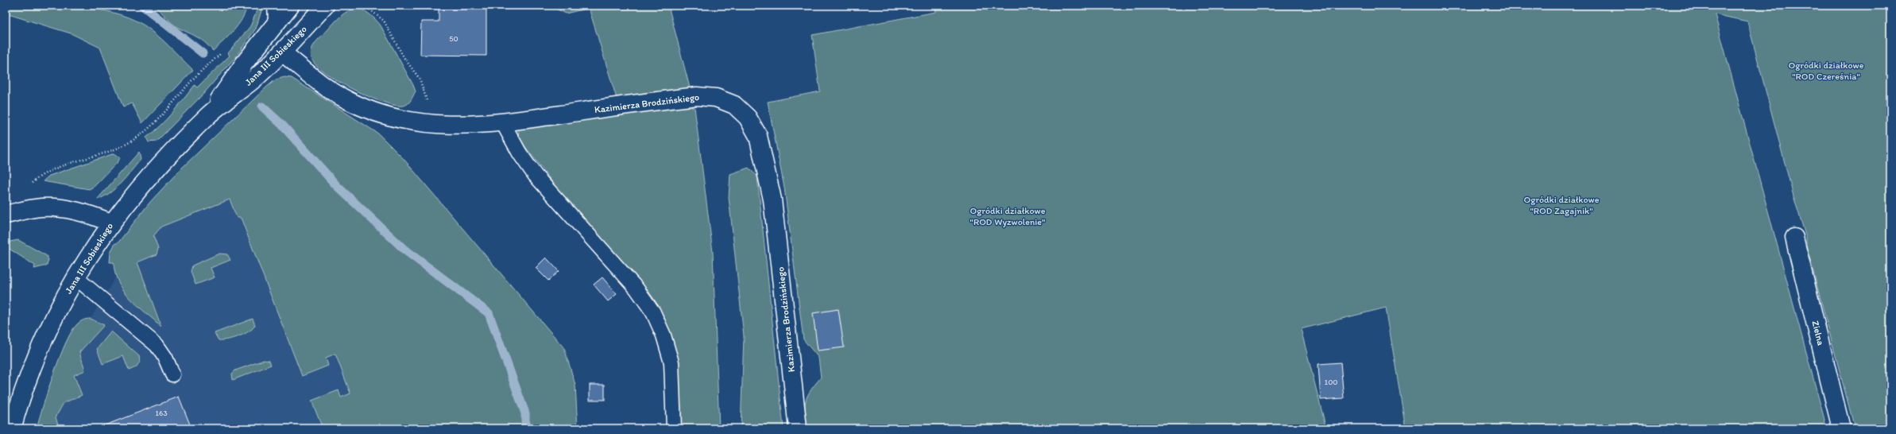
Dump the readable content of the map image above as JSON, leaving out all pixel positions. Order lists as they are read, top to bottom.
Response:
{
  "streets": {
    "street": ["Jana III Sobieskiego", "Kazimierza Brodzińskiego", "Zielna"]
  },
  "crossings": [
    ["Jana III Sobieskiego", "Kazimierza Brodzińskiego"]
  ],
  "parks": ["Ogródki działkowe \"ROD Czereśnia\"", "Ogródki działkowe \"ROD Zagajnik\"", "Ogródki działkowe \"ROD Wyzwolenie\""],
  "house_numbers": ["50", "100", "163"]
}
